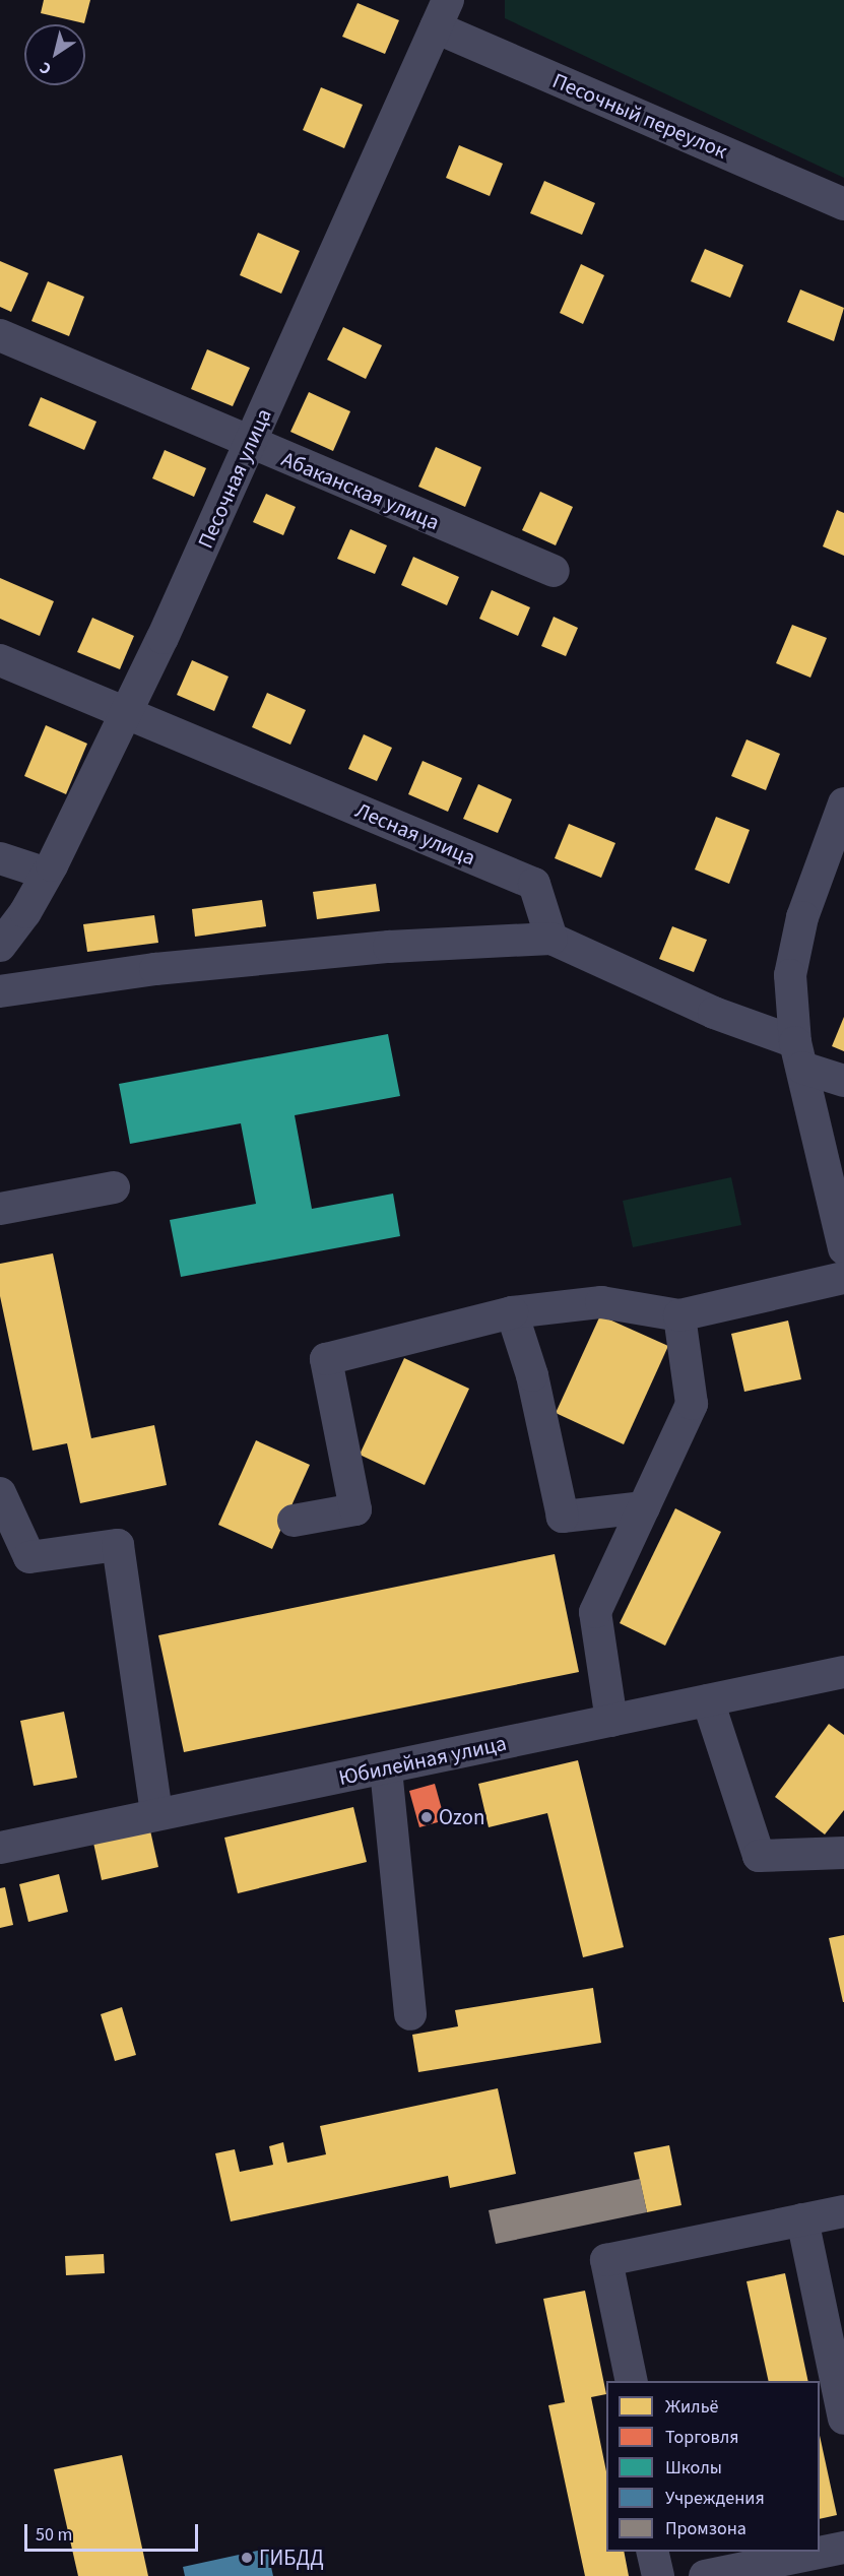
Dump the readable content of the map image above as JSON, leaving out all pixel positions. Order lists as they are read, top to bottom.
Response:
{
  "streets": {
    "street": [
      "Песочный переулок",
      "Песочная улица",
      "Абаканская улица",
      "Лесная улица",
      "Юбилейная улица"
    ]
  },
  "crossings": [
    ["Песочный переулок", "Песочная улица"],
    ["Песочная улица", "Абаканская улица"],
    ["Песочная улица", "Лесная улица"]
  ],
  "places": ["Ozon", "ГИБДД"],
  "legend": [
    "Жильё",
    "Торговля",
    "Школы",
    "Учреждения",
    "Промзона"
  ],
  "scale_bar": "50 m",
  "north": "bottom left"
}
